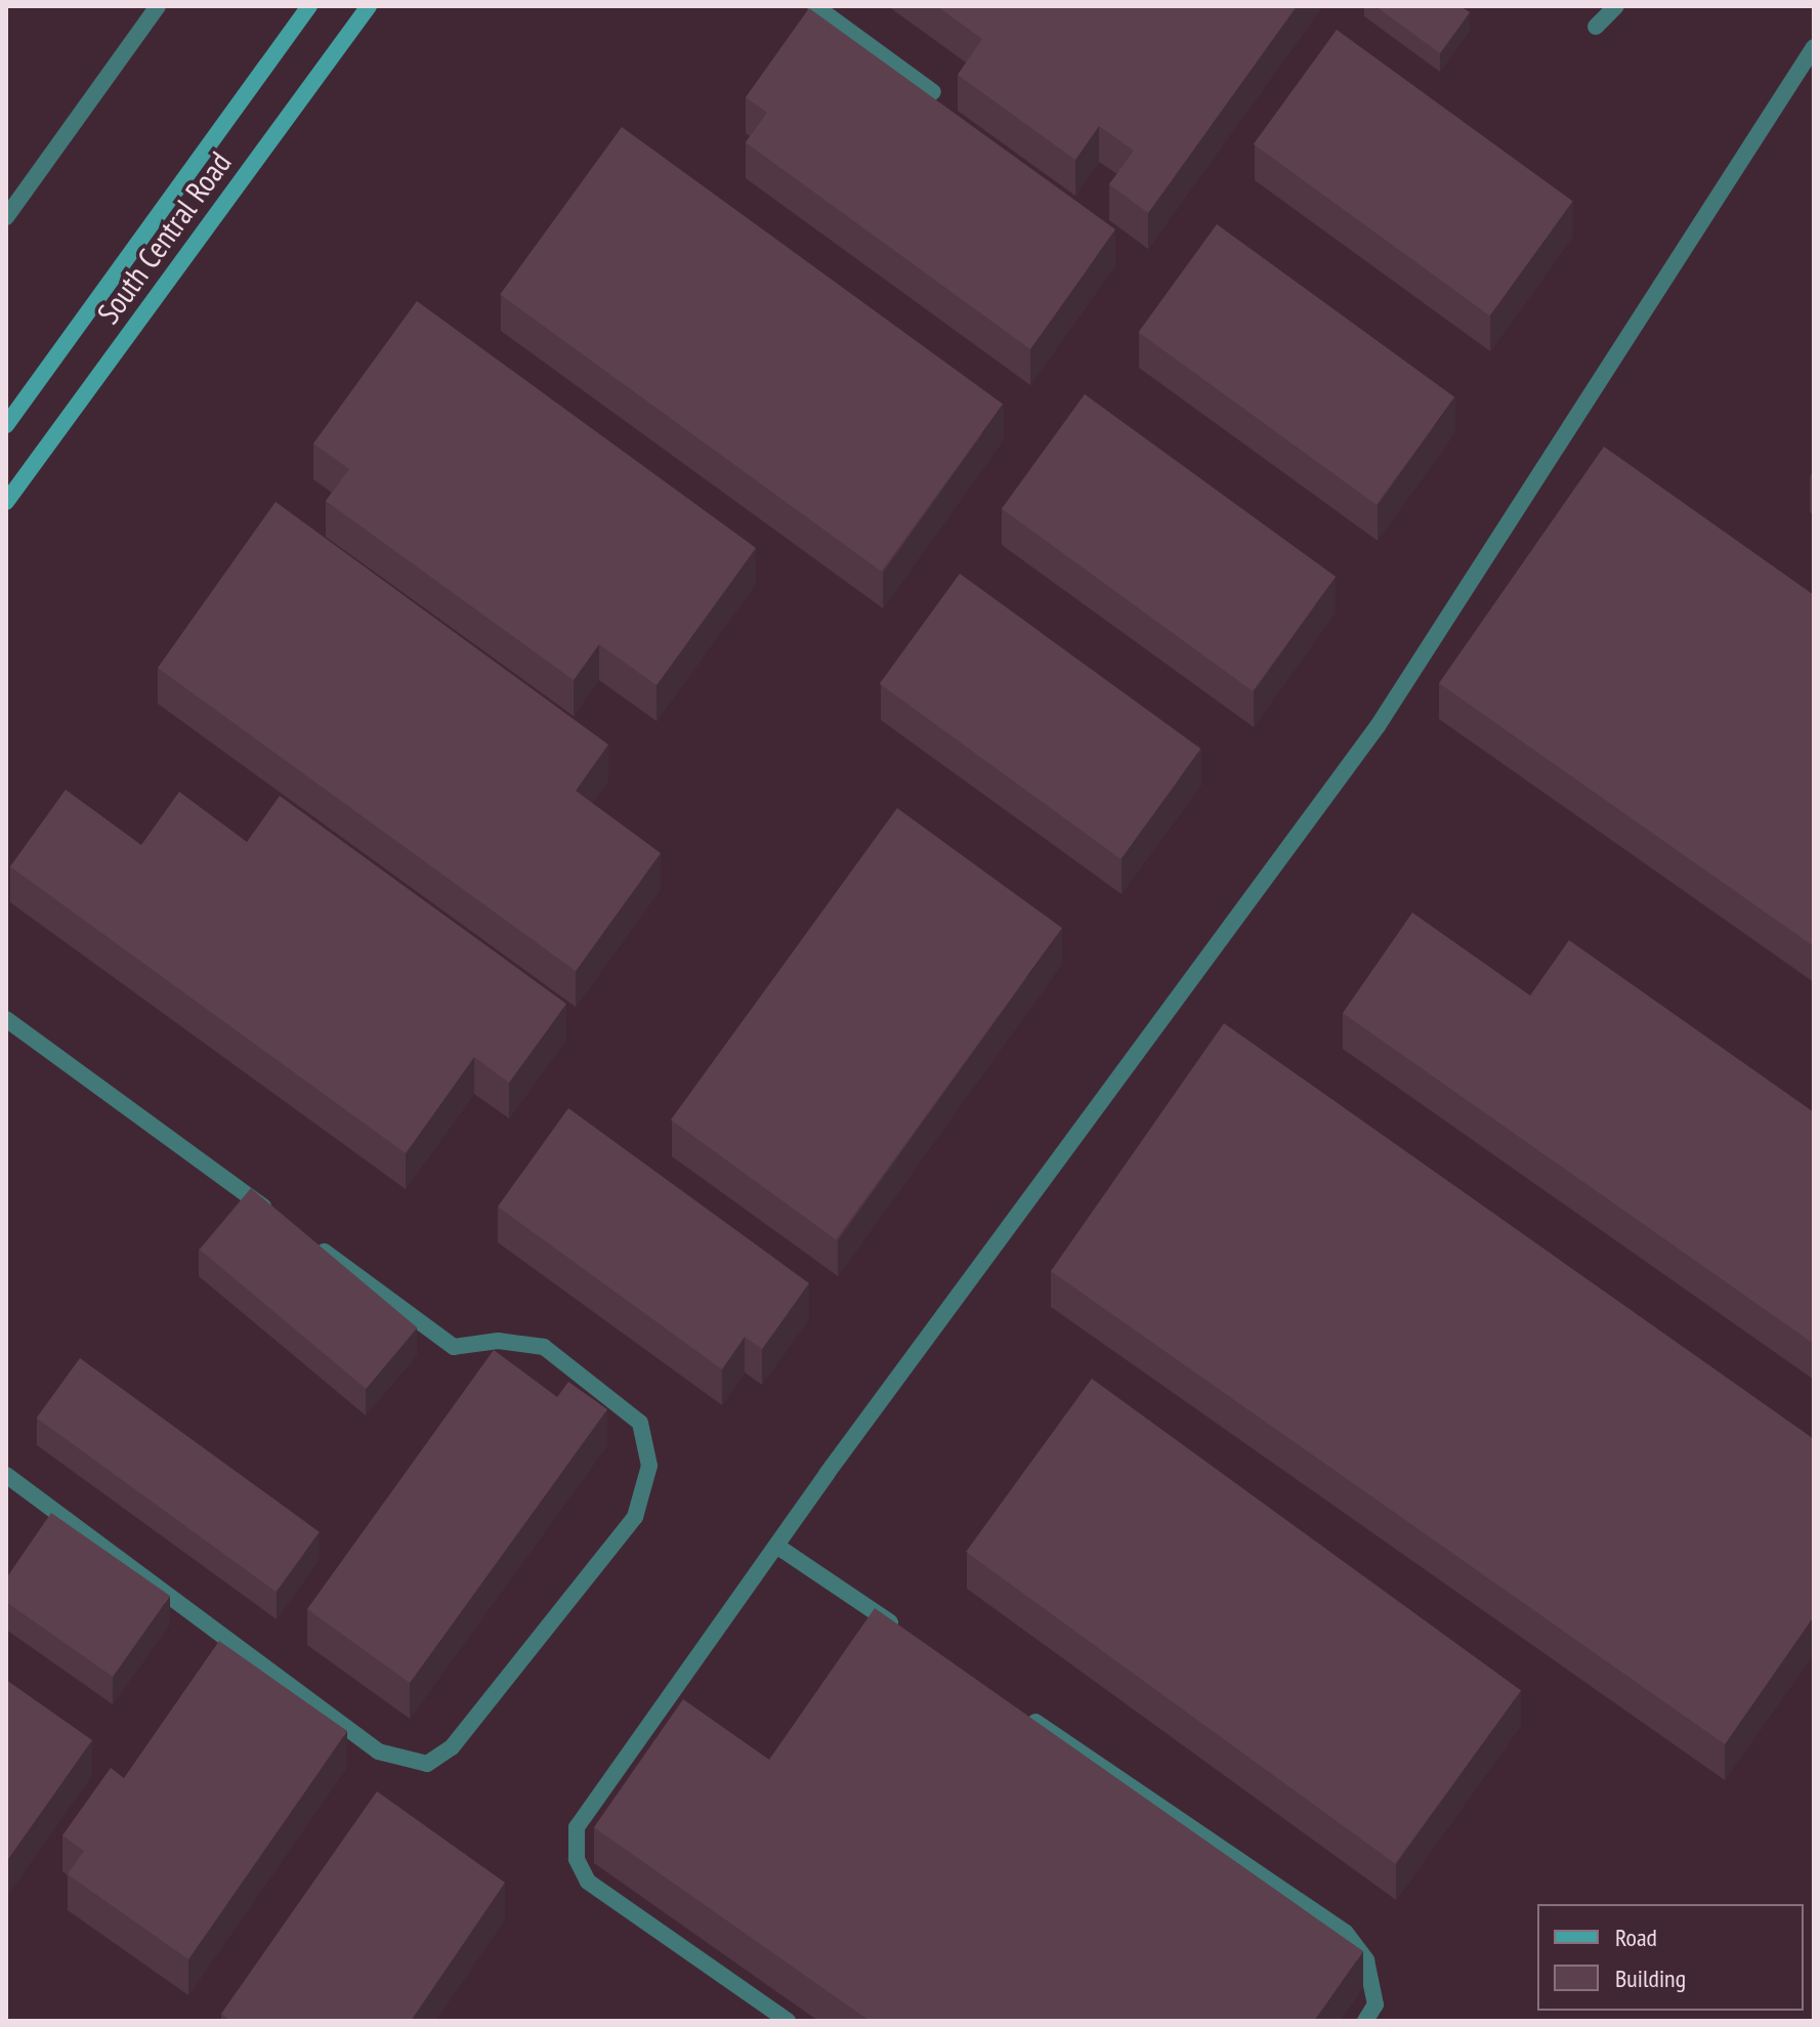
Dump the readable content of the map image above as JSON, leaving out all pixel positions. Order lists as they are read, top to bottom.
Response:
{
  "streets": {
    "main road": ["South Central Road"]
  },
  "legend": ["Road", "Building"]
}
